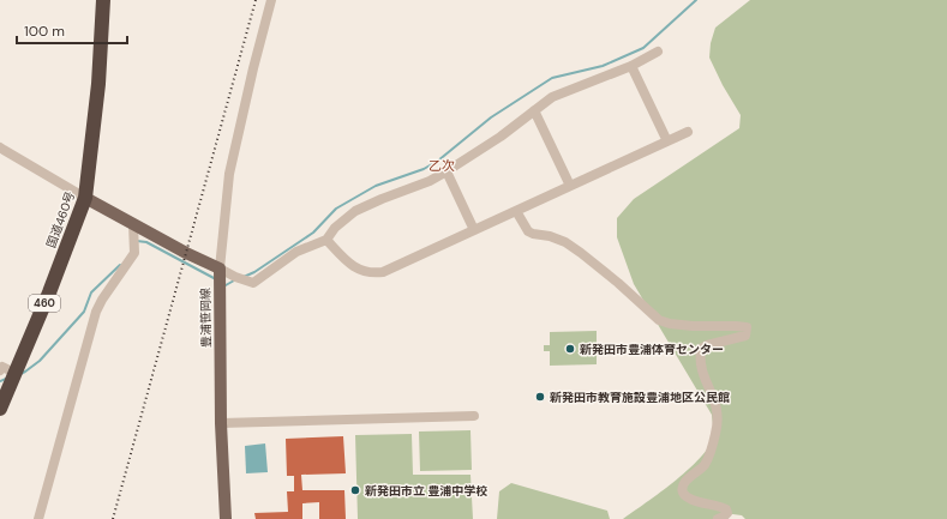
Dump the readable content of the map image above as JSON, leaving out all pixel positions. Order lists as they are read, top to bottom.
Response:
{
  "streets": {
    "highway": ["国道460号", "460"],
    "main road": ["豊浦笹岡線"]
  },
  "districts": ["乙次"],
  "places": ["新発田市豊浦体育センター", "新発田市教育施設豊浦地区公民館", "新発田市立 豊浦中学校"],
  "scale_bar": "100 m"
}
